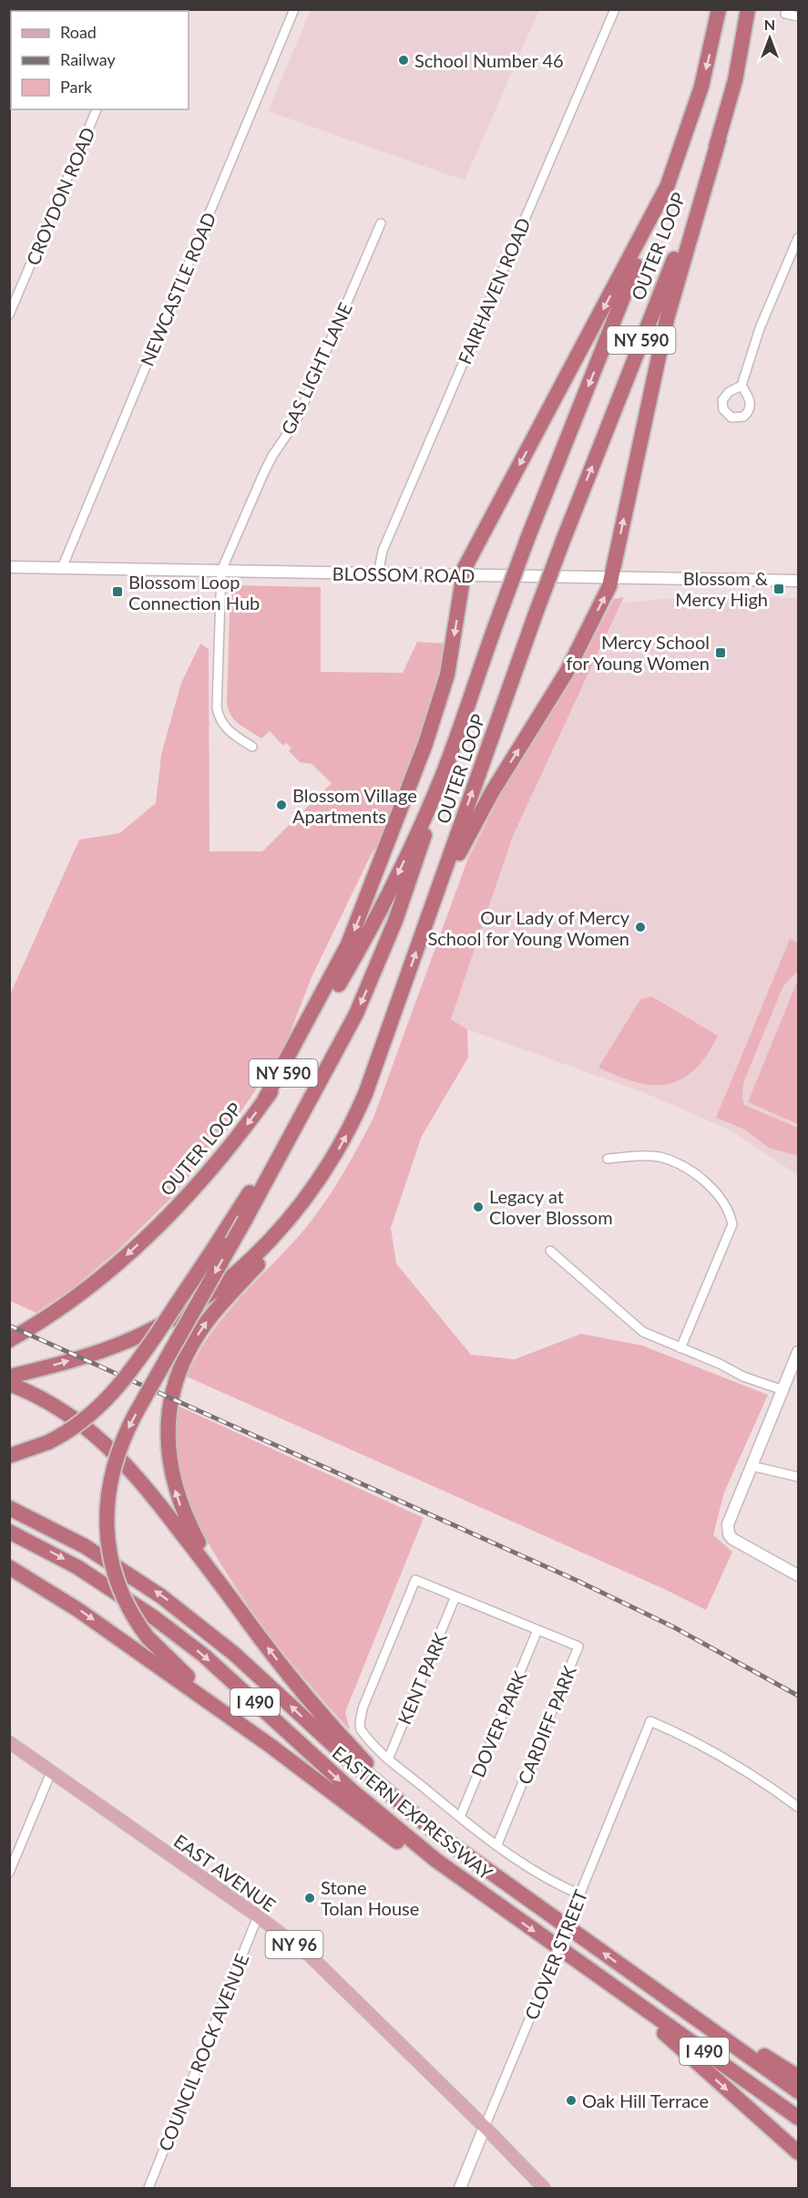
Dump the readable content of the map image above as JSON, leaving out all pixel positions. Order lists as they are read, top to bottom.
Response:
{
  "streets": {
    "highway": [
      "OUTER LOOP",
      "NY 590",
      "I 490",
      "EASTERN EXPRESSWAY"
    ],
    "main road": ["EAST AVENUE", "NY 96"],
    "street": [
      "CROYDON ROAD",
      "NEWCASTLE ROAD",
      "FAIRHAVEN ROAD",
      "GAS LIGHT LANE",
      "BLOSSOM ROAD",
      "KENT PARK",
      "DOVER PARK",
      "CARDIFF PARK",
      "CLOVER STREET",
      "COUNCIL ROCK AVENUE"
    ]
  },
  "crossings": [
    ["NEWCASTLE ROAD", "BLOSSOM ROAD"],
    ["FAIRHAVEN ROAD", "BLOSSOM ROAD"],
    ["GAS LIGHT LANE", "BLOSSOM ROAD"],
    ["KENT PARK", "CARDIFF PARK"],
    ["DOVER PARK", "CARDIFF PARK"],
    ["EAST AVENUE", "CLOVER STREET"],
    ["EAST AVENUE", "COUNCIL ROCK AVENUE"]
  ],
  "places": {
    "other": [
      "School Number 46",
      "Blossom Village Apartments",
      "Our Lady of Mercy School for Young Women",
      "Legacy at Clover Blossom",
      "Stone Tolan House",
      "Oak Hill Terrace"
    ],
    "transit": ["Blossom & Mercy High", "Blossom Loop Connection Hub", "Mercy School for Young Women"]
  },
  "legend": ["Road", "Railway", "Park"],
  "north": "top"
}
